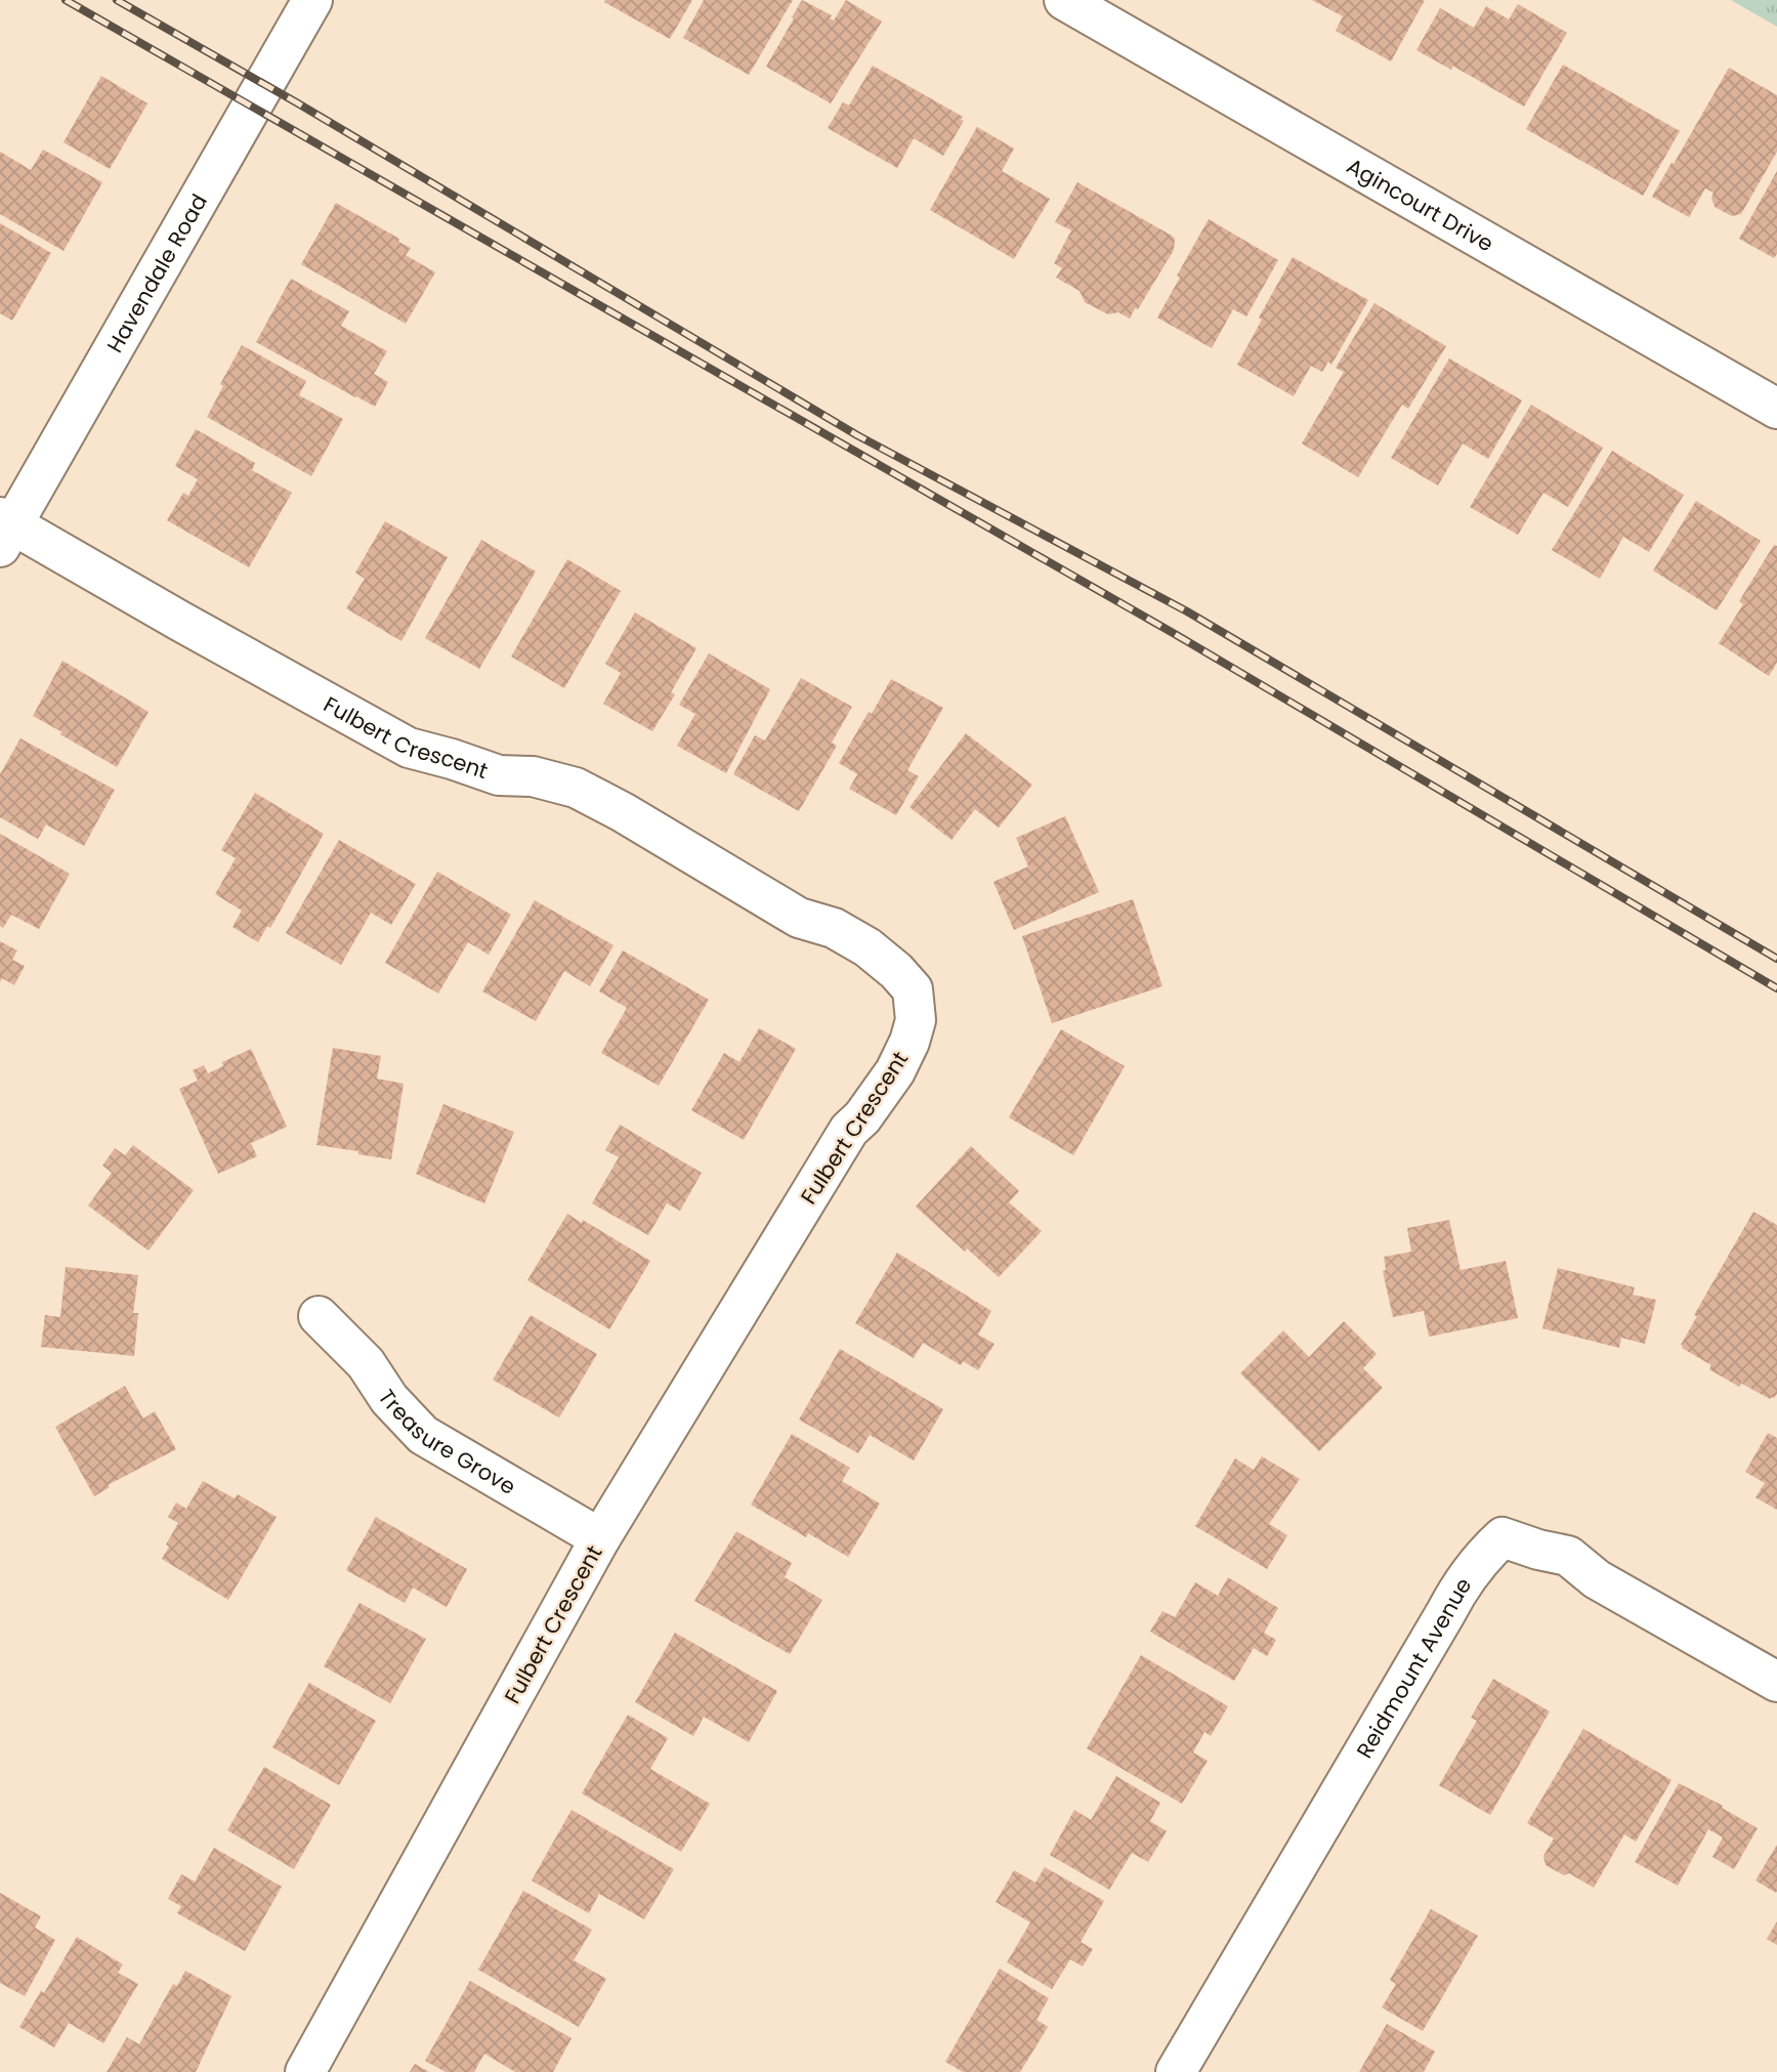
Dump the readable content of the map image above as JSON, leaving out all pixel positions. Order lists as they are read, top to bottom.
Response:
{
  "streets": {
    "street": [
      "Agincourt Drive",
      "Havendale Road",
      "Fulbert Crescent",
      "Treasure Grove",
      "Reidmount Avenue"
    ]
  },
  "crossings": [
    ["Havendale Road", "Fulbert Crescent"],
    ["Fulbert Crescent", "Treasure Grove"]
  ]
}
